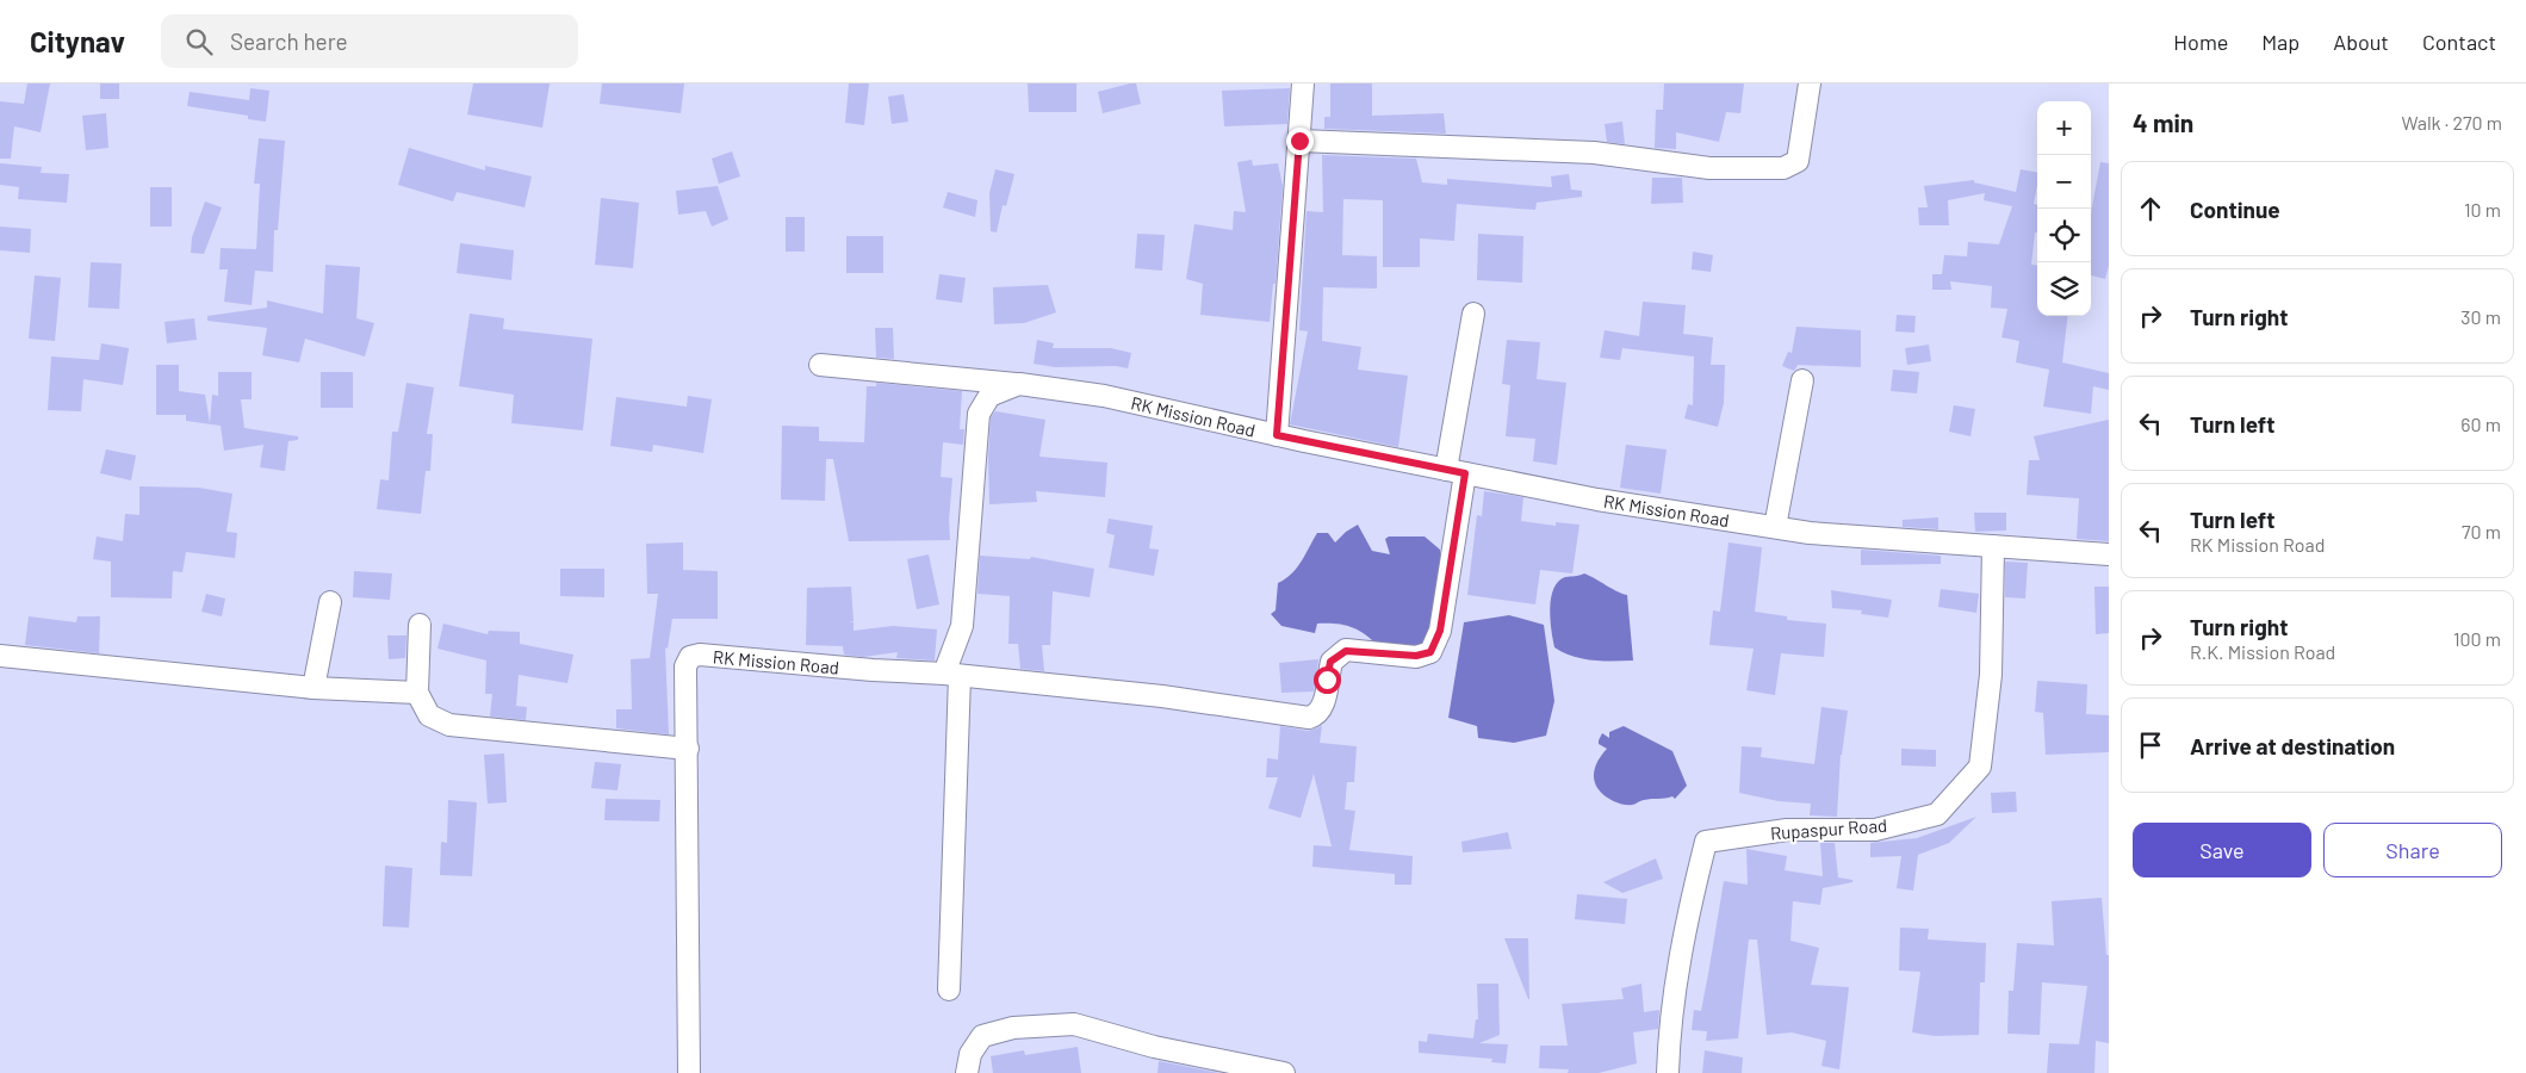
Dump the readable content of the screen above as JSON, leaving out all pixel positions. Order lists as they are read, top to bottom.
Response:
{
  "streets": {
    "street": ["RK Mission Road", "Rupaspur Road"]
  },
  "crossings": [
    ["RK Mission Road", "Rupaspur Road"]
  ],
  "page": {
    "header": "Citynav",
    "search": "Search here",
    "nav": [
      "Home",
      "Map",
      "About",
      "Contact"
    ],
    "heading": ["4 min", "Walk · 270 m"],
    "map_buttons": ["+", "−"],
    "list": [
      ["Continue", "10 m"],
      ["Turn right", "30 m"],
      ["Turn left", "60 m"],
      ["Turn left", "RK Mission Road", "70 m"],
      ["Turn right", "R.K. Mission Road", "100 m"],
      "Arrive at destination"
    ],
    "buttons": ["Save", "Share"]
  }
}
